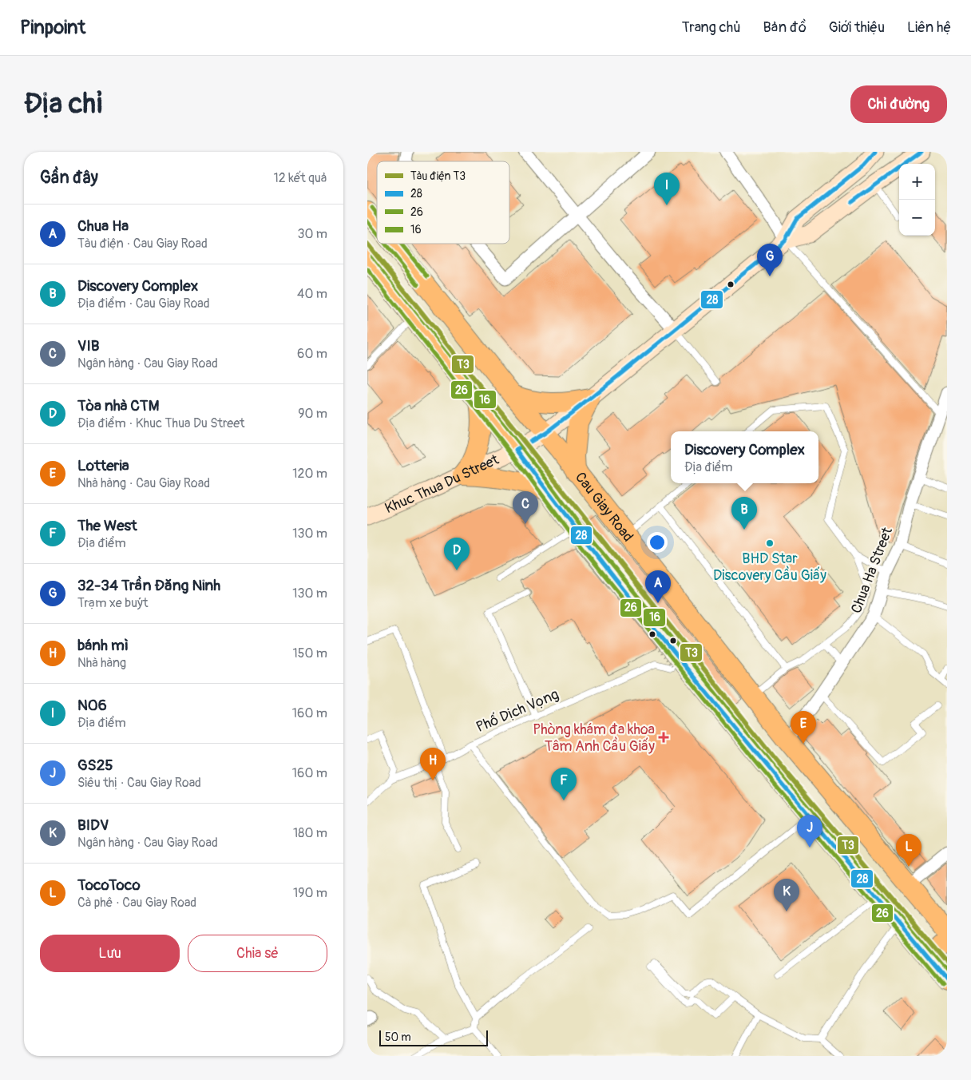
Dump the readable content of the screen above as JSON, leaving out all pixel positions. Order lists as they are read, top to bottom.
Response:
{
  "streets": {
    "main road": ["Cau Giay Road"],
    "street": ["Khuc Thua Du Street", "Chua Ha Street"],
    "lane": ["Phố Dịch Vọng"]
  },
  "crossings": [
    ["Khuc Thua Du Street", "Cau Giay Road"],
    ["Cau Giay Road", "Chua Ha Street"]
  ],
  "places": {
    "other": ["BHD Star Discovery Cầu Giấy"],
    "health": ["Phòng khám đa khoa Tâm Anh Cầu Giấy"]
  },
  "lines": [
    "transit line 28",
    "transit line 16",
    "transit line 26",
    "metro line T3"
  ],
  "legend": [
    "Tàu điện T3",
    "28",
    "26",
    "16"
  ],
  "scale_bar": "50 m",
  "page": {
    "header": "Pinpoint",
    "nav": [
      "Trang chủ",
      "Bản đồ",
      "Giới thiệu",
      "Liên hệ"
    ],
    "buttons": [
      "Chỉ đường",
      ["Lưu", "Chia sẻ"]
    ],
    "title": "Địa chỉ",
    "heading": ["Gần đây", "12 kết quả"],
    "map_buttons": ["+", "−"],
    "pins": [
      "I",
      "G",
      "C",
      "B",
      "D",
      "A",
      "E",
      "H",
      "F",
      "J",
      "L",
      "K"
    ],
    "list": [
      {
        "mark": "A",
        "name": "Chua Ha",
        "note": "Tàu điện · Cau Giay Road",
        "value": "30 m"
      },
      {
        "mark": "B",
        "name": "Discovery Complex",
        "note": "Địa điểm · Cau Giay Road",
        "value": "40 m"
      },
      {
        "mark": "C",
        "name": "VIB",
        "note": "Ngân hàng · Cau Giay Road",
        "value": "60 m"
      },
      {
        "mark": "D",
        "name": "Tòa nhà CTM",
        "note": "Địa điểm · Khuc Thua Du Street",
        "value": "90 m"
      },
      {
        "mark": "E",
        "name": "Lotteria",
        "note": "Nhà hàng · Cau Giay Road",
        "value": "120 m"
      },
      {
        "mark": "F",
        "name": "The West",
        "note": "Địa điểm",
        "value": "130 m"
      },
      {
        "mark": "G",
        "name": "32-34 Trần Đăng Ninh",
        "note": "Trạm xe buýt",
        "value": "130 m"
      },
      {
        "mark": "H",
        "name": "bánh mì",
        "note": "Nhà hàng",
        "value": "150 m"
      },
      {
        "mark": "I",
        "name": "N06",
        "note": "Địa điểm",
        "value": "160 m"
      },
      {
        "mark": "J",
        "name": "GS25",
        "note": "Siêu thị · Cau Giay Road",
        "value": "160 m"
      },
      {
        "mark": "K",
        "name": "BIDV",
        "note": "Ngân hàng · Cau Giay Road",
        "value": "180 m"
      },
      {
        "mark": "L",
        "name": "TocoToco",
        "note": "Cà phê · Cau Giay Road",
        "value": "190 m"
      }
    ],
    "popup": ["Discovery Complex", "Địa điểm"],
    "scale": "50 m"
  }
}
